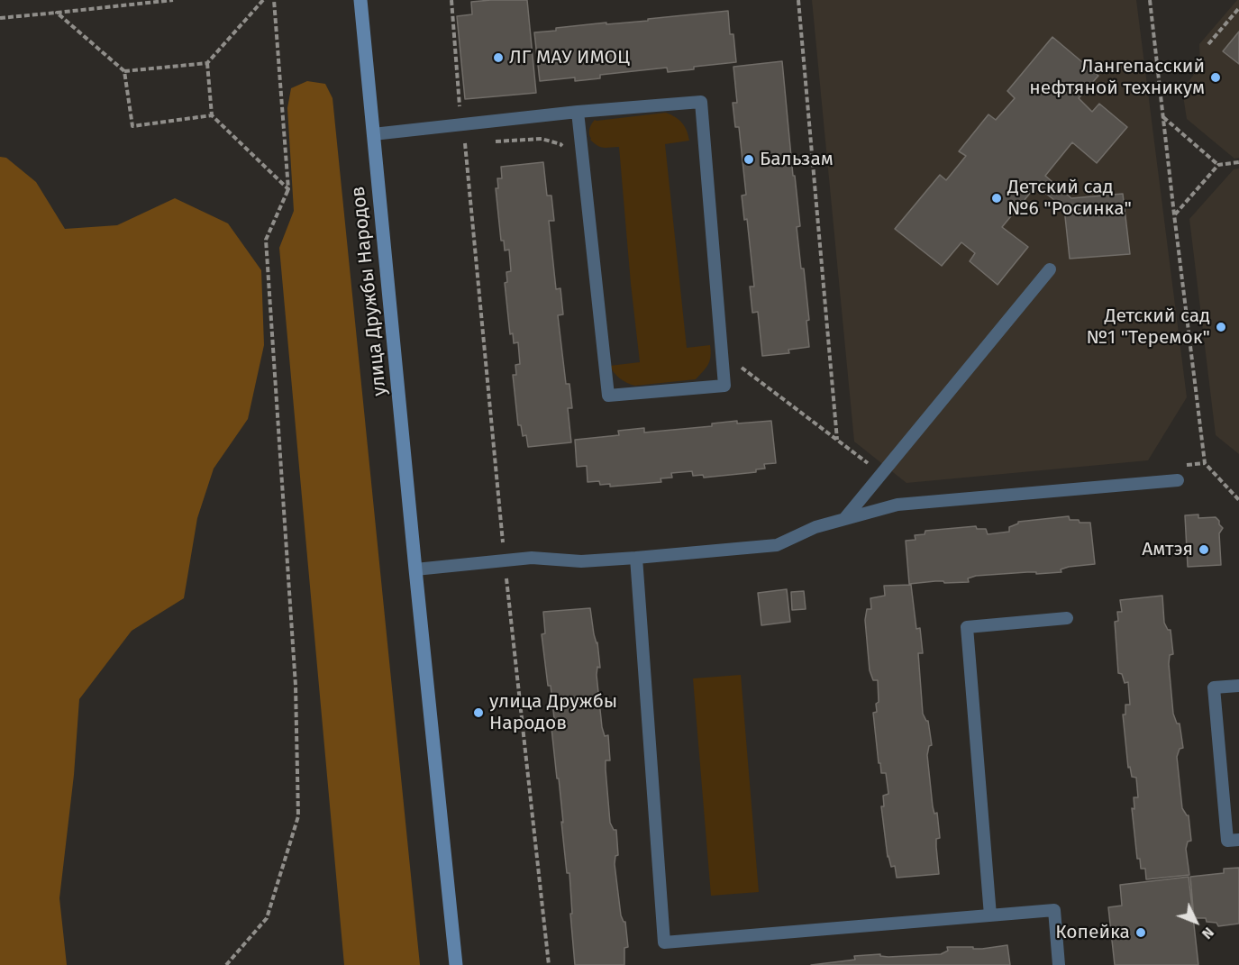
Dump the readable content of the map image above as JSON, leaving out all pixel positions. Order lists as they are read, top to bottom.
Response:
{
  "streets": {
    "street": ["улица Дружбы Народов"]
  },
  "places": [
    "ЛГ МАУ ИМОЦ",
    "Лангепасский нефтяной техникум",
    "Бальзам",
    "Детский сад №6 \"Росинка\"",
    "Детский сад №1 \"Теремок\"",
    "Амтэя",
    "улица Дружбы Народов",
    "Копейка"
  ],
  "north": "bottom right"
}
